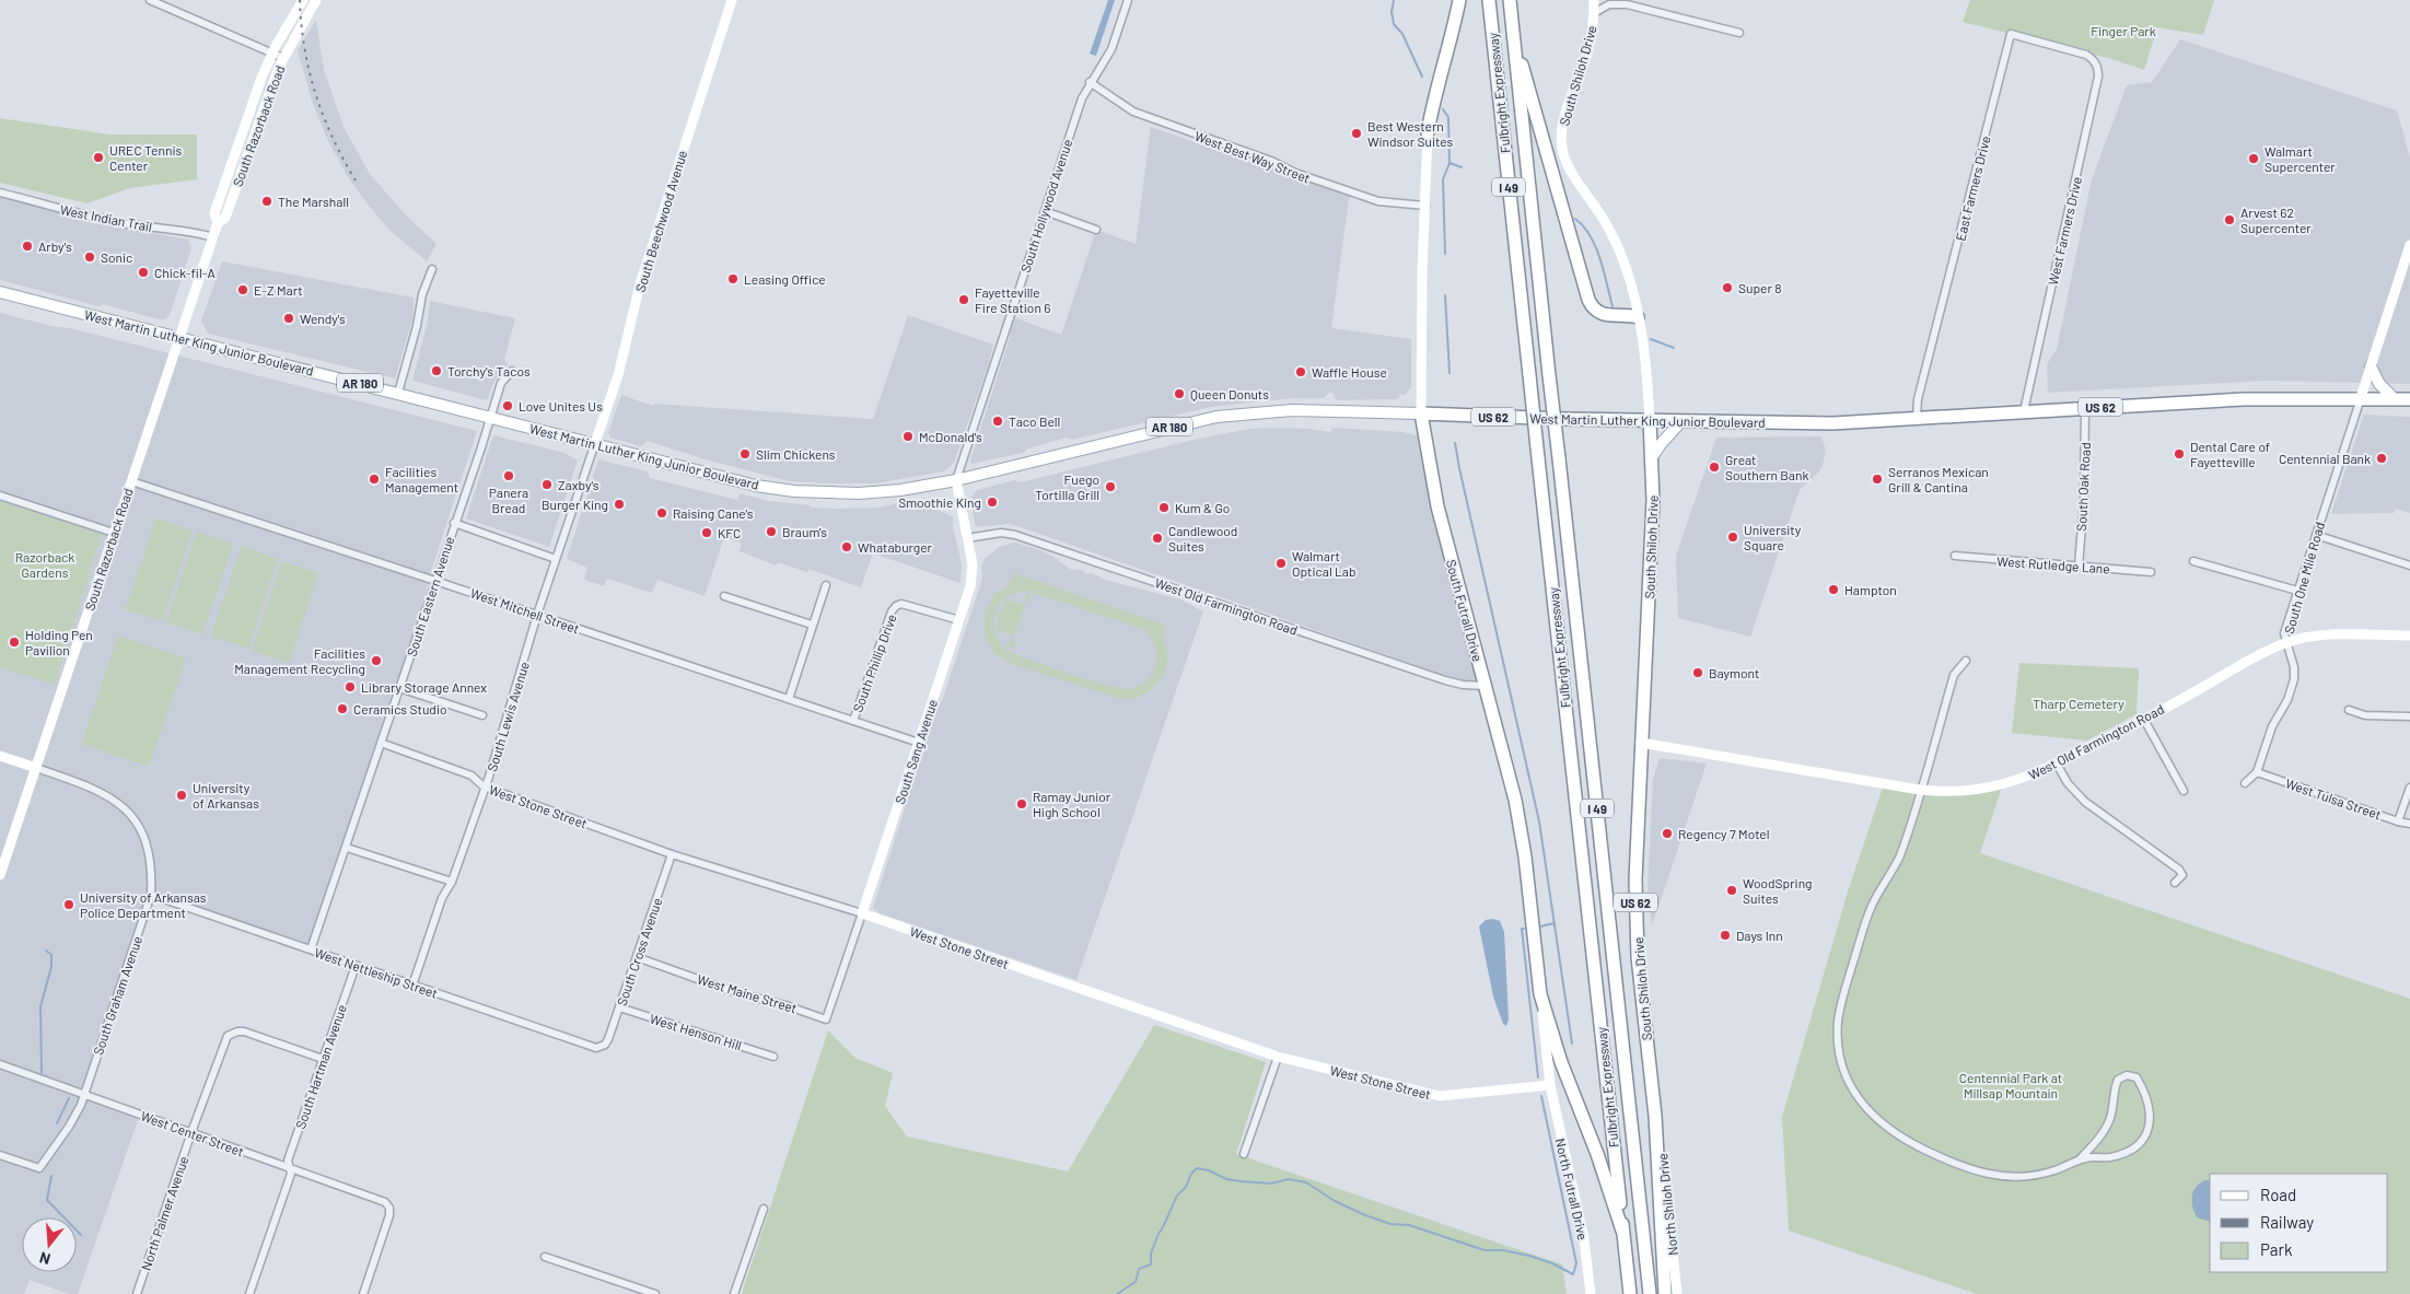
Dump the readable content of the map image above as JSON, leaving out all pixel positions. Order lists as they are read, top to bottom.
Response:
{
  "streets": {
    "highway": [
      "South Shiloh Drive",
      "Fulbright Expressway",
      "I 49",
      "West Martin Luther King Junior Boulevard",
      "US 62",
      "South Futrall Drive"
    ],
    "main road": ["AR 180"],
    "street": [
      "South Razorback Road",
      "West Best Way Street",
      "East Farmers Drive",
      "South Hollywood Avenue",
      "West Indian Trail",
      "South Beechwood Avenue",
      "West Farmers Drive",
      "South Oak Road",
      "West Rutledge Lane",
      "South One Mile Road",
      "South Eastern Avenue",
      "West Old Farmington Road",
      "West Mitchell Street",
      "South Phillip Drive",
      "South Lewis Avenue",
      "South Sang Avenue",
      "West Tulsa Street",
      "West Stone Street",
      "South Cross Avenue",
      "West Nettleship Street",
      "West Maine Street",
      "South Graham Avenue",
      "West Henson Hill",
      "South Hartman Avenue",
      "West Center Street",
      "North Futrall Drive",
      "North Shiloh Drive",
      "North Palmer Avenue"
    ]
  },
  "crossings": [
    ["South Shiloh Drive", "West Martin Luther King Junior Boulevard"],
    ["South Shiloh Drive", "US 62"],
    ["South Shiloh Drive", "West Old Farmington Road"],
    ["South Shiloh Drive", "North Shiloh Drive"],
    ["South Razorback Road", "West Indian Trail"],
    ["South Razorback Road", "West Martin Luther King Junior Boulevard"],
    ["South Razorback Road", "West Mitchell Street"],
    ["South Razorback Road", "South Graham Avenue"],
    ["West Best Way Street", "South Hollywood Avenue"],
    ["West Best Way Street", "South Futrall Drive"],
    ["East Farmers Drive", "West Farmers Drive"],
    ["East Farmers Drive", "West Martin Luther King Junior Boulevard"],
    ["South Hollywood Avenue", "West Martin Luther King Junior Boulevard"],
    ["South Hollywood Avenue", "South Sang Avenue"],
    ["South Beechwood Avenue", "West Martin Luther King Junior Boulevard"],
    ["South Beechwood Avenue", "South Lewis Avenue"],
    ["West Farmers Drive", "West Martin Luther King Junior Boulevard"],
    ["West Martin Luther King Junior Boulevard", "South Oak Road"],
    ["West Martin Luther King Junior Boulevard", "South One Mile Road"],
    ["West Martin Luther King Junior Boulevard", "South Eastern Avenue"],
    ["West Martin Luther King Junior Boulevard", "South Futrall Drive"],
    ["West Martin Luther King Junior Boulevard", "South Lewis Avenue"],
    ["West Martin Luther King Junior Boulevard", "South Sang Avenue"],
    ["US 62", "North Shiloh Drive"],
    ["South Oak Road", "West Rutledge Lane"],
    ["South One Mile Road", "West Old Farmington Road"],
    ["South One Mile Road", "West Tulsa Street"],
    ["South Eastern Avenue", "West Mitchell Street"],
    ["South Eastern Avenue", "West Stone Street"],
    ["South Eastern Avenue", "West Nettleship Street"],
    ["West Old Farmington Road", "South Futrall Drive"],
    ["West Old Farmington Road", "South Sang Avenue"],
    ["West Mitchell Street", "South Phillip Drive"],
    ["West Mitchell Street", "South Lewis Avenue"],
    ["West Mitchell Street", "South Sang Avenue"],
    ["South Futrall Drive", "West Stone Street"],
    ["South Futrall Drive", "North Futrall Drive"],
    ["South Phillip Drive", "South Sang Avenue"],
    ["South Lewis Avenue", "West Stone Street"],
    ["South Lewis Avenue", "West Nettleship Street"],
    ["South Sang Avenue", "West Stone Street"],
    ["South Sang Avenue", "West Maine Street"],
    ["West Stone Street", "South Cross Avenue"],
    ["West Stone Street", "North Futrall Drive"],
    ["South Cross Avenue", "West Nettleship Street"],
    ["South Cross Avenue", "West Maine Street"],
    ["South Cross Avenue", "West Henson Hill"],
    ["West Nettleship Street", "South Graham Avenue"],
    ["West Nettleship Street", "South Hartman Avenue"],
    ["South Graham Avenue", "West Center Street"],
    ["South Hartman Avenue", "West Center Street"],
    ["South Hartman Avenue", "North Palmer Avenue"],
    ["West Center Street", "North Palmer Avenue"]
  ],
  "parks": [
    "Finger Park",
    "Razorback Gardens",
    "Tharp Cemetery",
    "Centennial Park at Millsap Mountain"
  ],
  "places": [
    "Best Western Windsor Suites",
    "UREC Tennis Center",
    "Walmart Supercenter",
    "The Marshall",
    "Arvest 62 Supercenter",
    "Arby's",
    "Sonic",
    "Chick-fil-A",
    "Leasing Office",
    "Super 8",
    "E-Z Mart",
    "Fayetteville Fire Station 6",
    "Wendy's",
    "Torchy's Tacos",
    "Waffle House",
    "Queen Donuts",
    "Love Unites Us",
    "Taco Bell",
    "McDonald's",
    "Slim Chickens",
    "Dental Care of Fayetteville",
    "Centennial Bank",
    "Great Southern Bank",
    "Panera Bread",
    "Facilities Management",
    "Serranos Mexican Grill & Cantina",
    "Zaxby's",
    "Fuego Tortilla Grill",
    "Smoothie King",
    "Burger King",
    "Kum & Go",
    "Raising Cane's",
    "Braum's",
    "KFC",
    "University Square",
    "Candlewood Suites",
    "Whataburger",
    "Walmart Optical Lab",
    "Hampton",
    "Holding Pen Pavilion",
    "Facilities Management Recycling",
    "Baymont",
    "Library Storage Annex",
    "Ceramics Studio",
    "University of Arkansas",
    "Ramay Junior High School",
    "Regency 7 Motel",
    "WoodSpring Suites",
    "University of Arkansas Police Department",
    "Days Inn"
  ],
  "legend": ["Road", "Railway", "Park"],
  "north": "bottom"
}
